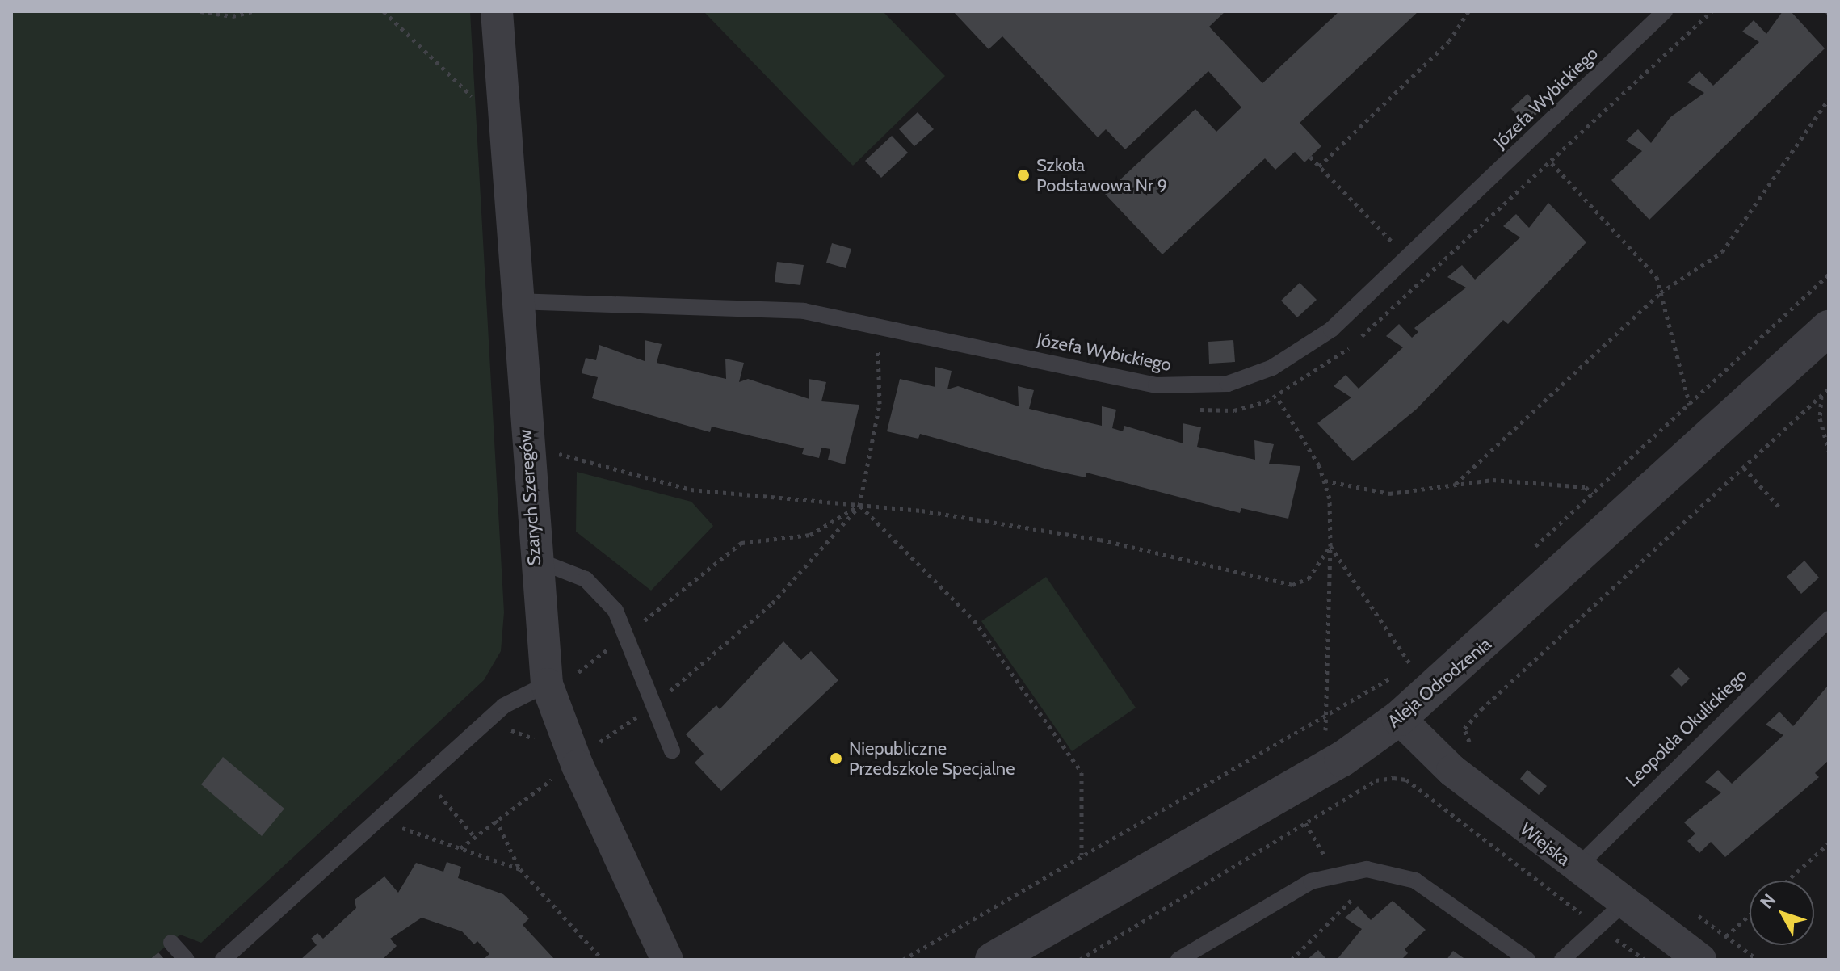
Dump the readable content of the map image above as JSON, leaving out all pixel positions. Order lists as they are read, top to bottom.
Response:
{
  "streets": {
    "street": ["Szarych Szeregów", "Aleja Odrodzenia", "Wiejska"],
    "lane": ["Józefa Wybickiego", "Leopolda Okulickiego"]
  },
  "crossings": [
    ["Józefa Wybickiego", "Szarych Szeregów"],
    ["Aleja Odrodzenia", "Wiejska"],
    ["Leopolda Okulickiego", "Wiejska"]
  ],
  "places": ["Szkoła Podstawowa Nr 9", "Niepubliczne Przedszkole Specjalne"],
  "north": "top left"
}
